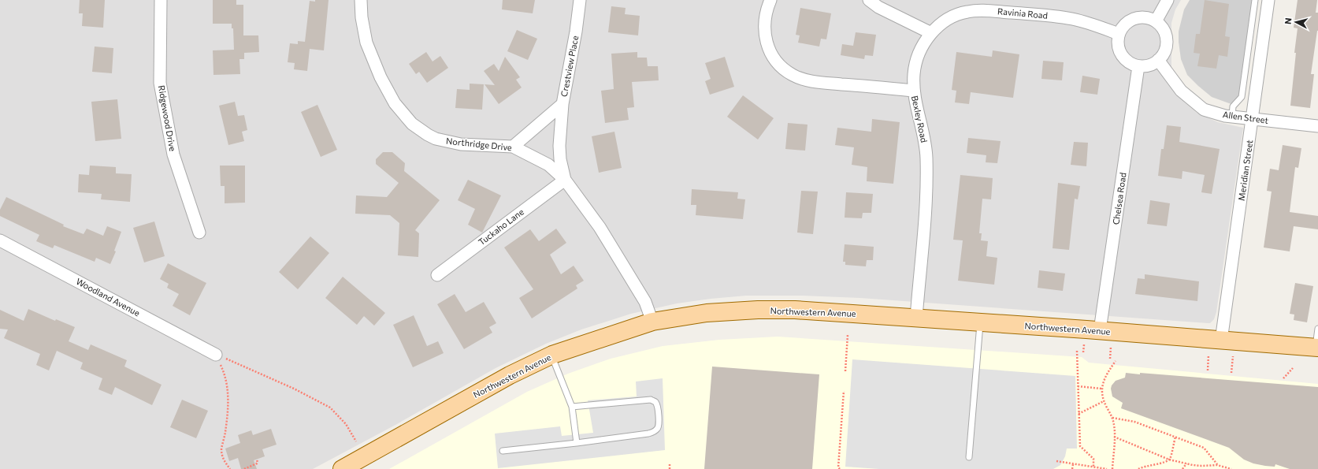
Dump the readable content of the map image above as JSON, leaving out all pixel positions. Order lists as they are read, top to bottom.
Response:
{
  "streets": {
    "main road": ["Northwestern Avenue"],
    "street": [
      "Ravinia Road",
      "Crestview Place",
      "Allen Street",
      "Ridgewood Drive",
      "Bexley Road",
      "Northridge Drive",
      "Meridian Street",
      "Chelsea Road",
      "Tuckaho Lane",
      "Woodland Avenue"
    ]
  },
  "crossings": [
    ["Ravinia Road", "Allen Street"],
    ["Ravinia Road", "Bexley Road"],
    ["Ravinia Road", "Chelsea Road"],
    ["Crestview Place", "Northridge Drive"],
    ["Allen Street", "Meridian Street"],
    ["Allen Street", "Chelsea Road"],
    ["Bexley Road", "Northwestern Avenue"],
    ["Northridge Drive", "Tuckaho Lane"],
    ["Northridge Drive", "Northwestern Avenue"],
    ["Meridian Street", "Northwestern Avenue"],
    ["Chelsea Road", "Northwestern Avenue"]
  ],
  "north": "left"
}
